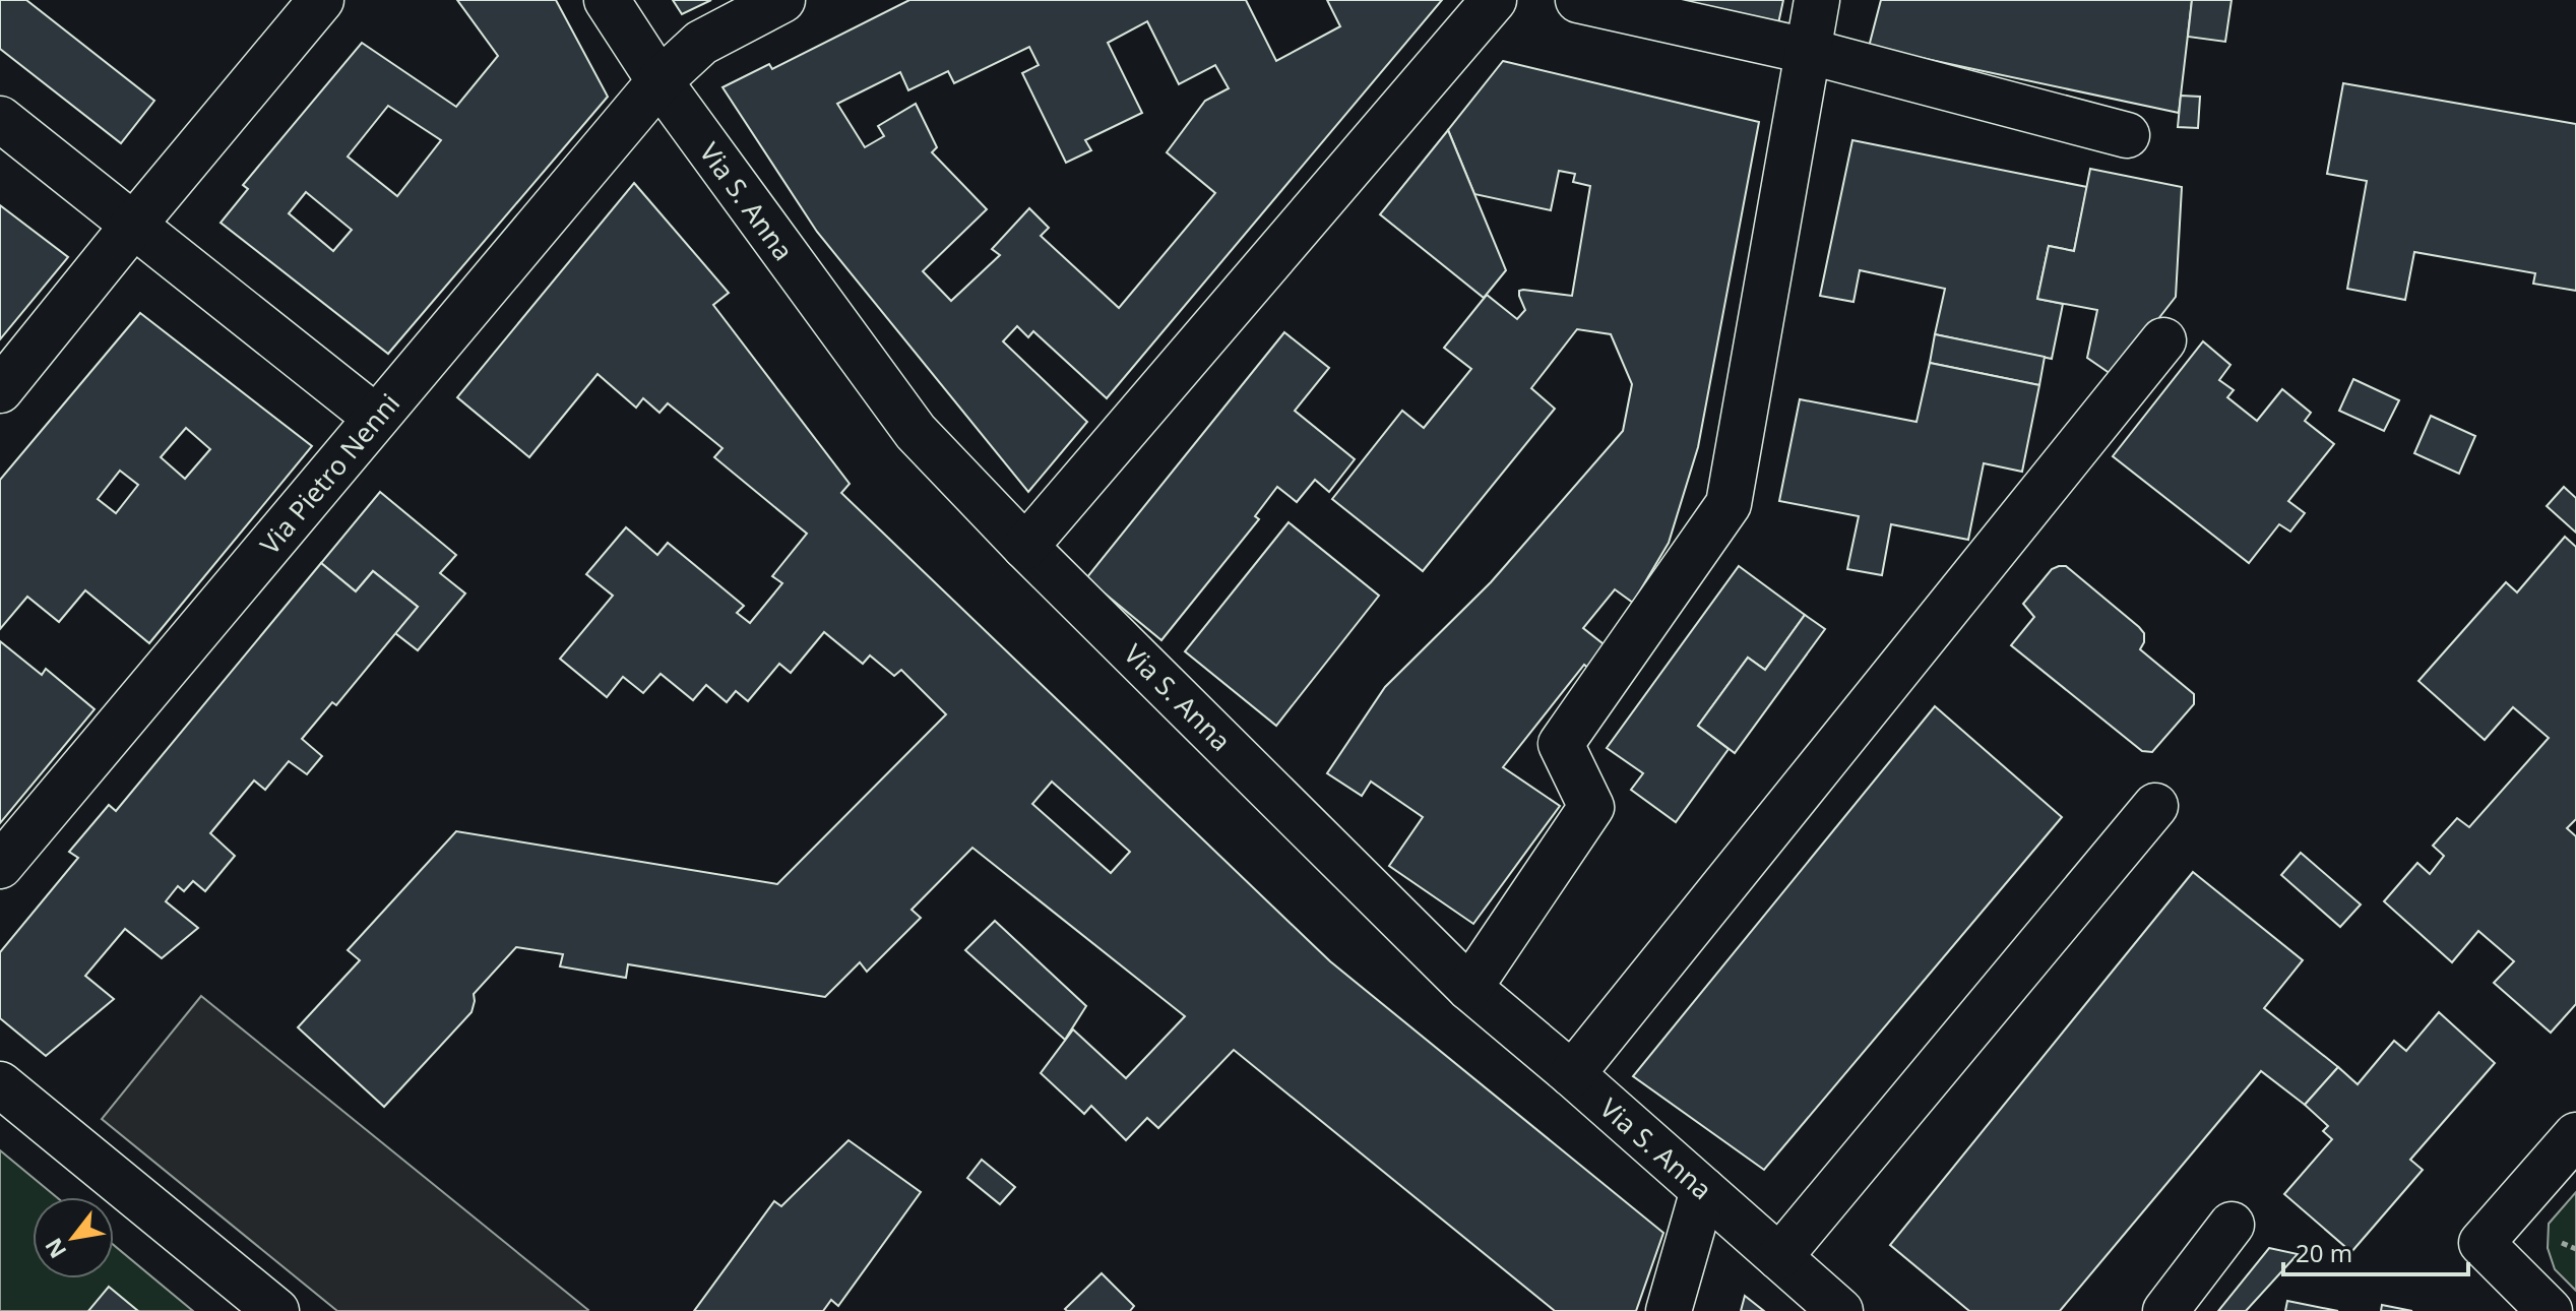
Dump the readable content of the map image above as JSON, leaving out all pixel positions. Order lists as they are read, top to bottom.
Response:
{
  "streets": {
    "street": ["Via S. Anna", "Via Pietro Nenni"]
  },
  "crossings": [
    ["Via S. Anna", "Via Pietro Nenni"]
  ],
  "scale_bar": "20 m",
  "north": "bottom left"
}
